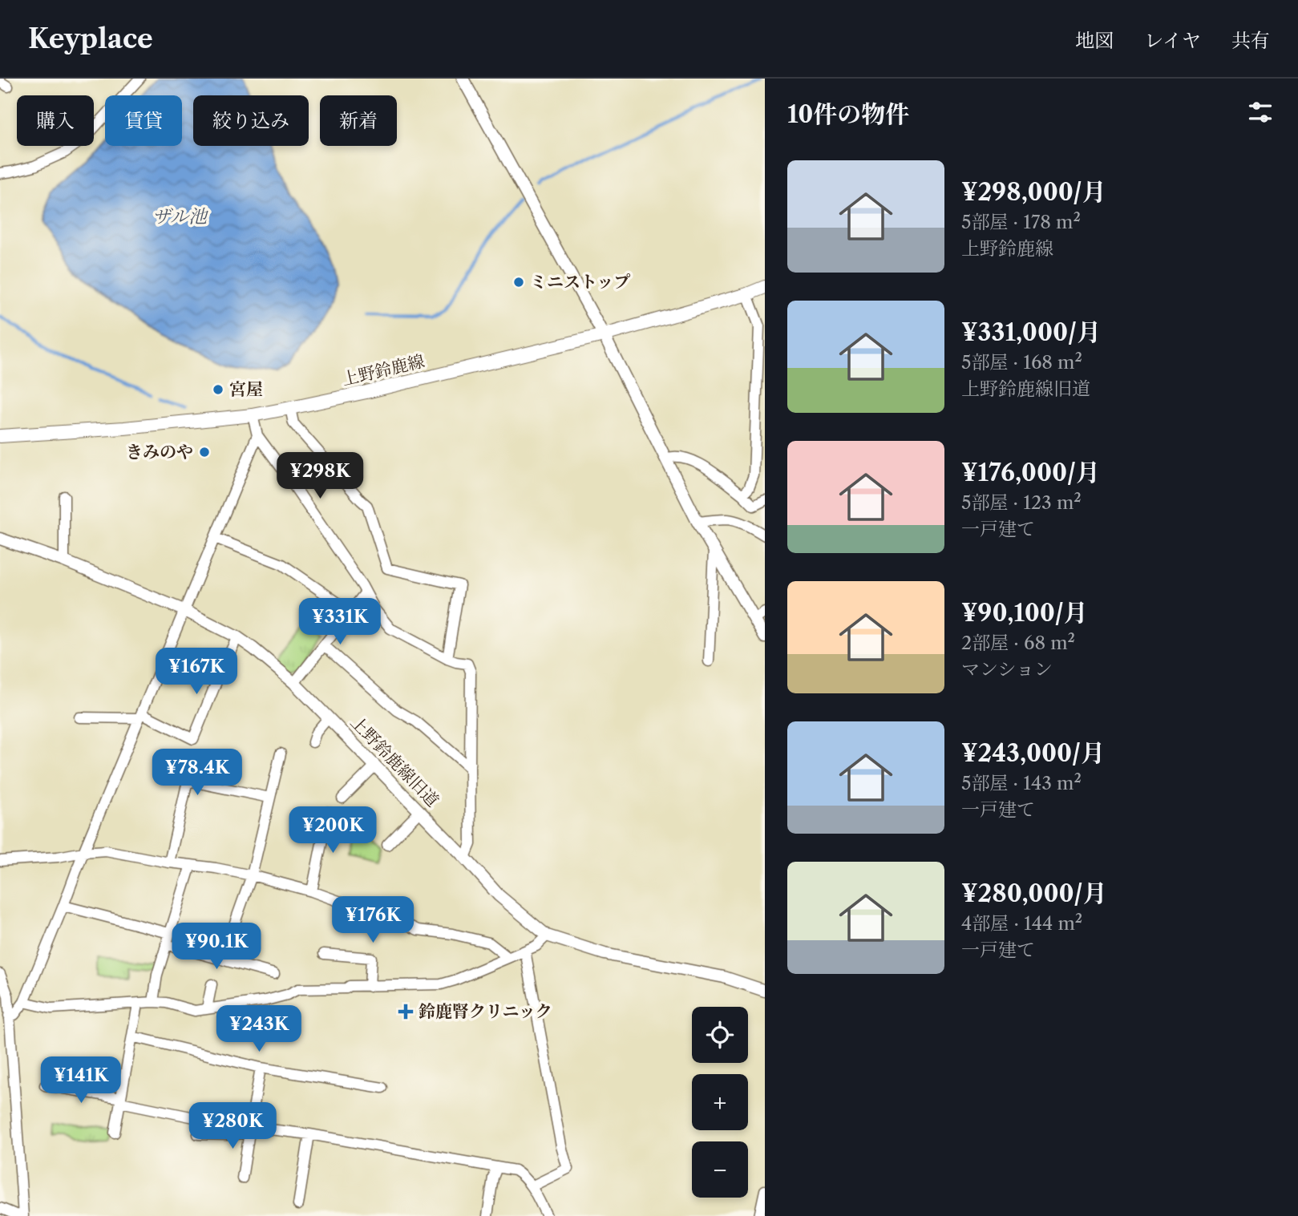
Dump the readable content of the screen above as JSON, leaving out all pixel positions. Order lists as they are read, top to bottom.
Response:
{
  "streets": {
    "main road": ["上野鈴鹿線"],
    "street": ["上野鈴鹿線旧道"]
  },
  "water": ["ザル池"],
  "places": {
    "other": ["ミニストップ", "宮屋", "きみのや"],
    "health": ["鈴鹿腎クリニック"]
  },
  "page": {
    "header": "Keyplace",
    "nav": ["地図", "レイヤ", "共有"],
    "heading": "10件の物件",
    "chip": [
      "購入",
      "賃貸",
      "絞り込み",
      "新着"
    ],
    "list": [
      {
        "name": "¥298,000/月",
        "note": "5部屋 · 178 m² · 上野鈴鹿線"
      },
      {
        "name": "¥331,000/月",
        "note": "5部屋 · 168 m² · 上野鈴鹿線旧道"
      },
      {
        "name": "¥176,000/月",
        "note": "5部屋 · 123 m² · 一戸建て"
      },
      {
        "name": "¥90,100/月",
        "note": "2部屋 · 68 m² · マンション"
      },
      {
        "name": "¥243,000/月",
        "note": "5部屋 · 143 m² · 一戸建て"
      },
      {
        "name": "¥280,000/月",
        "note": "4部屋 · 144 m² · 一戸建て"
      }
    ],
    "price": [
      "¥298K",
      "¥331K",
      "¥167K",
      "¥78.4K",
      "¥200K",
      "¥176K",
      "¥90.1K",
      "¥243K",
      "¥141K",
      "¥280K"
    ],
    "map_buttons": ["+", "−"]
  }
}
